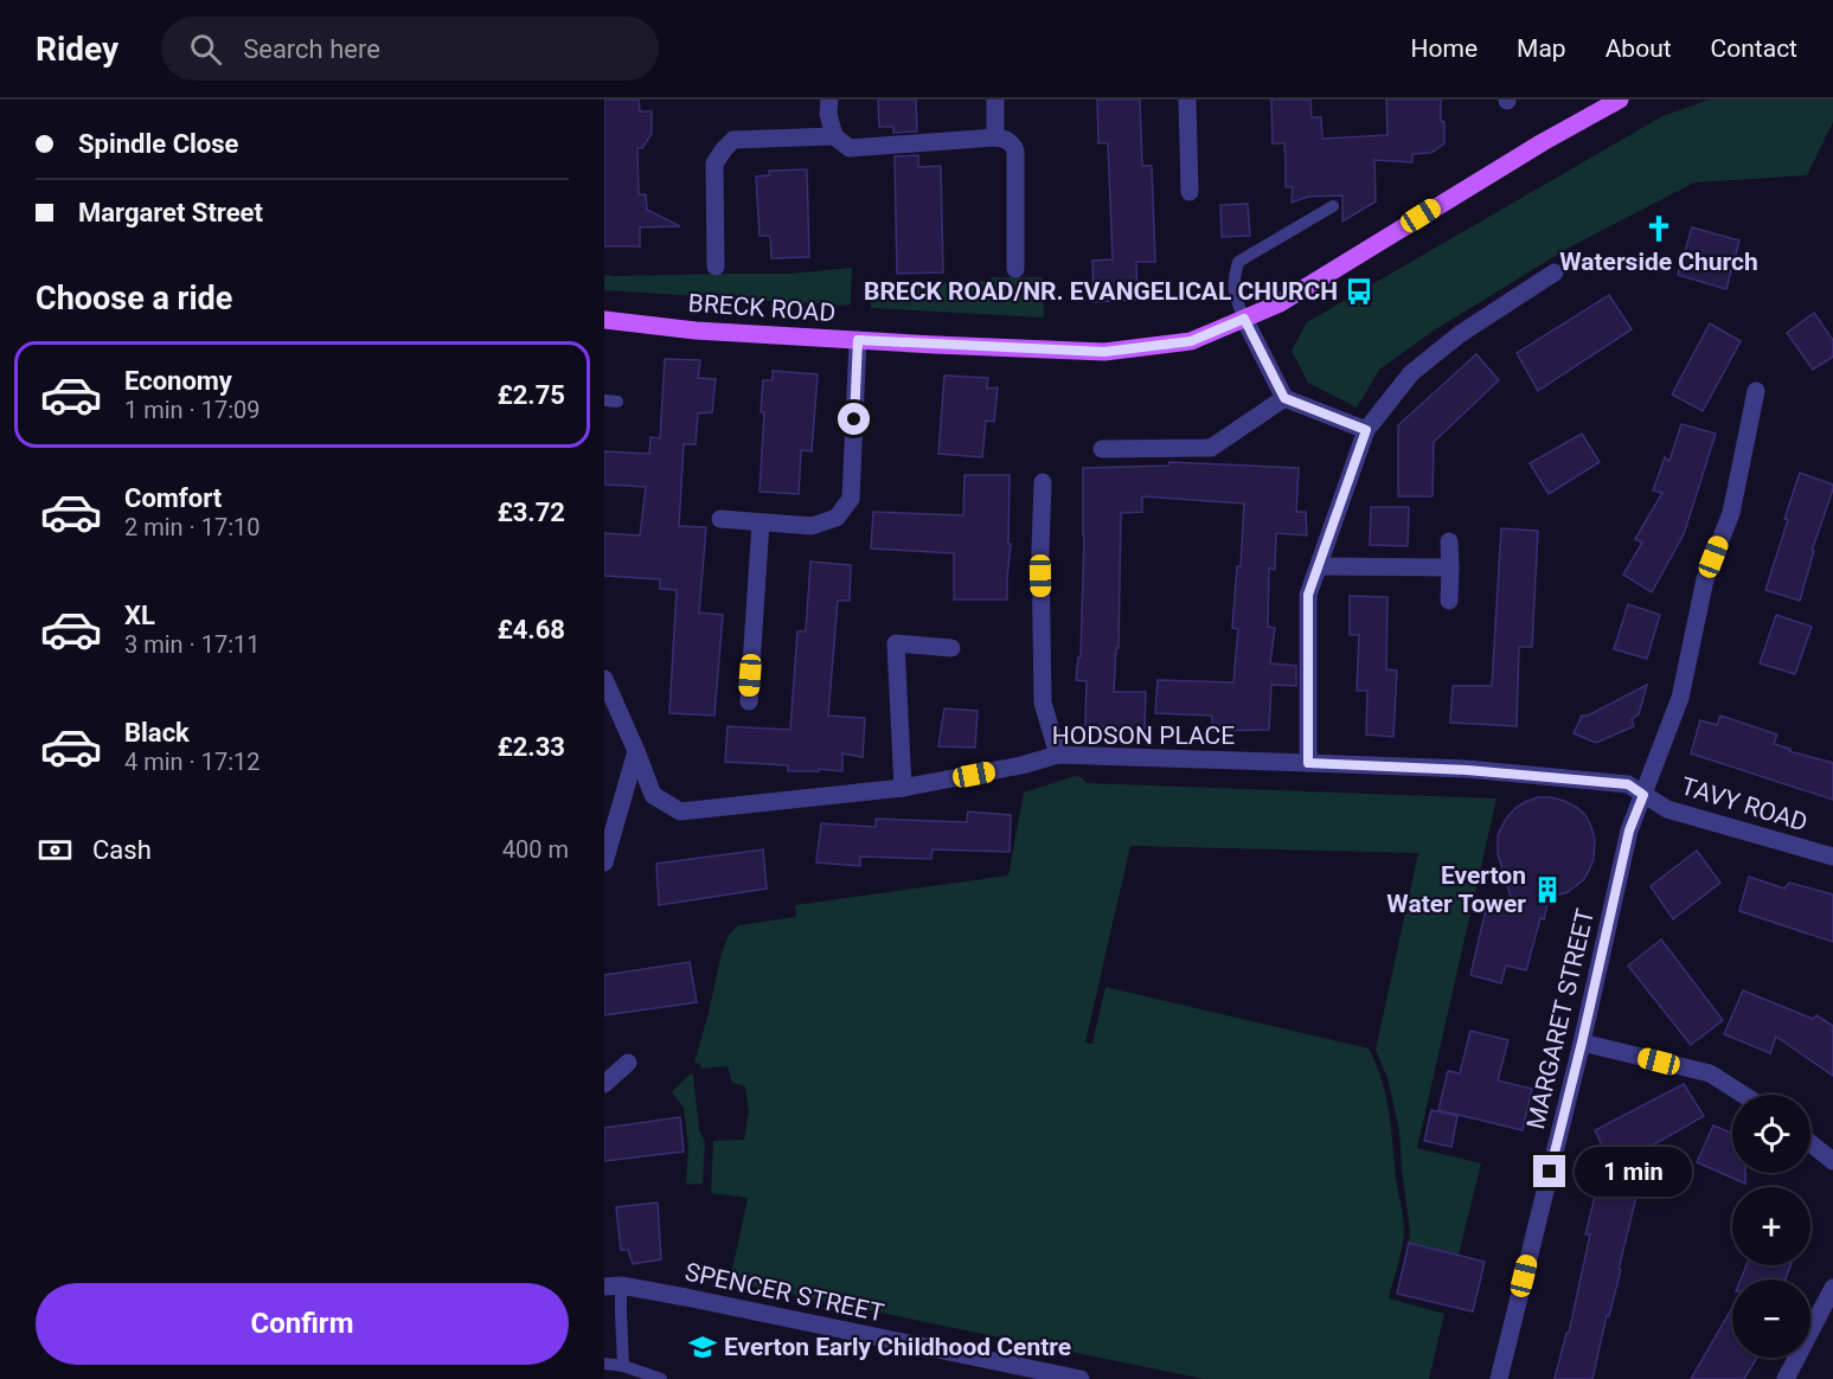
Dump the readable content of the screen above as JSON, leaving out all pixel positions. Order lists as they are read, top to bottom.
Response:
{
  "streets": {
    "main road": ["BRECK ROAD"],
    "street": [
      "HODSON PLACE",
      "TAVY ROAD",
      "MARGARET STREET",
      "SPENCER STREET"
    ]
  },
  "crossings": [
    ["HODSON PLACE", "TAVY ROAD"],
    ["HODSON PLACE", "MARGARET STREET"],
    ["TAVY ROAD", "MARGARET STREET"]
  ],
  "places": {
    "church": ["Waterside Church"],
    "bus stop": ["BRECK ROAD/NR. EVANGELICAL CHURCH"],
    "building": ["Everton Water Tower"],
    "school or university": ["Everton Early Childhood Centre"]
  },
  "page": {
    "header": "Ridey",
    "search": "Search here",
    "nav": [
      "Home",
      "Map",
      "About",
      "Contact"
    ],
    "banner": ["Spindle Close", "Margaret Street"],
    "heading": "Choose a ride",
    "list": [
      {
        "name": "Economy",
        "note": "1 min · 17:09",
        "value": "£2.75"
      },
      {
        "name": "Comfort",
        "note": "2 min · 17:10",
        "value": "£3.72"
      },
      {
        "name": "XL",
        "note": "3 min · 17:11",
        "value": "£4.68"
      },
      {
        "name": "Black",
        "note": "4 min · 17:12",
        "value": "£2.33"
      }
    ],
    "pay": ["Cash", "400 m"],
    "map_buttons": ["+", "−"],
    "bubble": "1 min",
    "buttons": "Confirm"
  }
}
